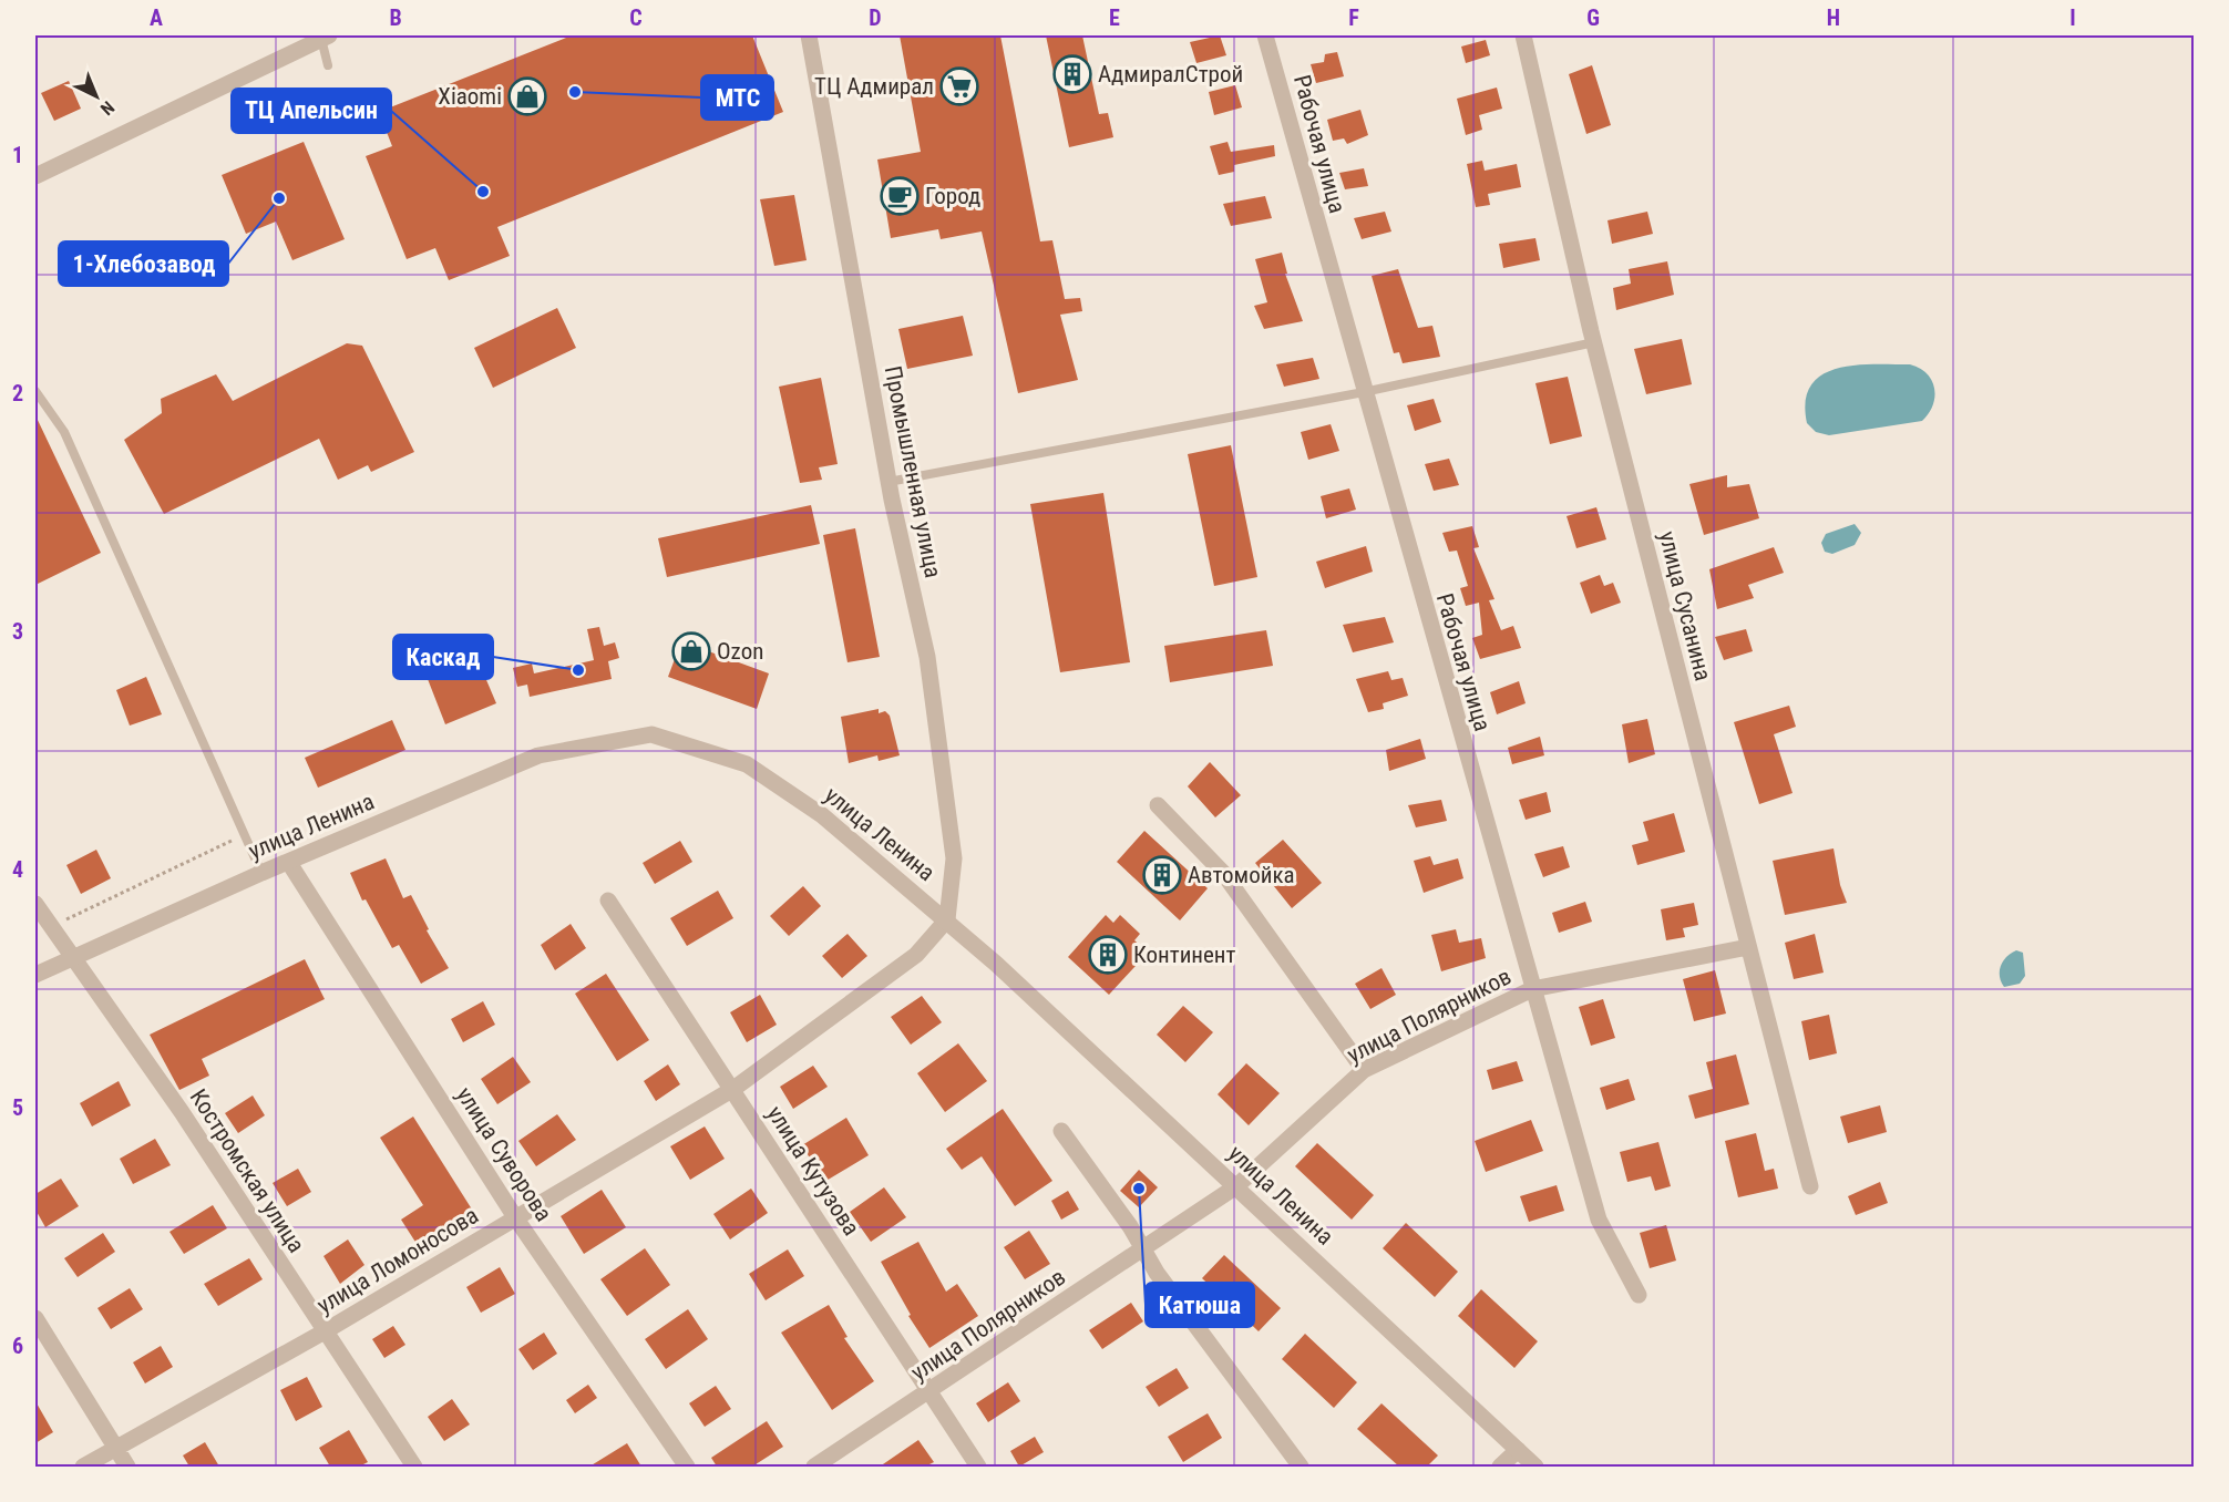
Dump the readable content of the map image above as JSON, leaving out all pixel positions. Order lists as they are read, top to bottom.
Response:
{
  "streets": {
    "street": [
      "Рабочая улица",
      "Промышленная улица",
      "улица Сусанина",
      "улица Ленина",
      "улица Полярников",
      "улица Суворова",
      "Костромская улица",
      "улица Кутузова",
      "улица Ломоносова"
    ]
  },
  "crossings": [
    ["Рабочая улица", "улица Полярников"],
    ["Промышленная улица", "улица Ленина"],
    ["Промышленная улица", "улица Ломоносова"],
    ["улица Сусанина", "улица Полярников"],
    ["улица Ленина", "улица Полярников"],
    ["улица Ленина", "улица Суворова"],
    ["улица Ленина", "Костромская улица"],
    ["улица Ленина", "улица Ломоносова"],
    ["улица Полярников", "улица Кутузова"],
    ["улица Суворова", "улица Ломоносова"],
    ["Костромская улица", "улица Ломоносова"],
    ["улица Кутузова", "улица Ломоносова"]
  ],
  "places": {
    "building": ["АдмиралСтрой", "Автомойка", "Континент"],
    "supermarket": ["ТЦ Адмирал"],
    "other": [
      "МТС",
      "ТЦ Апельсин",
      "1-Хлебозавод",
      "Каскад",
      "Катюша"
    ],
    "shop": ["Xiaomi", "Ozon"],
    "cafe": ["Город"]
  },
  "north": "bottom right",
  "grid": {
    "columns": [
      "A",
      "B",
      "C",
      "D",
      "E",
      "F",
      "G",
      "H",
      "I"
    ],
    "rows": [
      "1",
      "2",
      "3",
      "4",
      "5",
      "6"
    ]
  }
}
